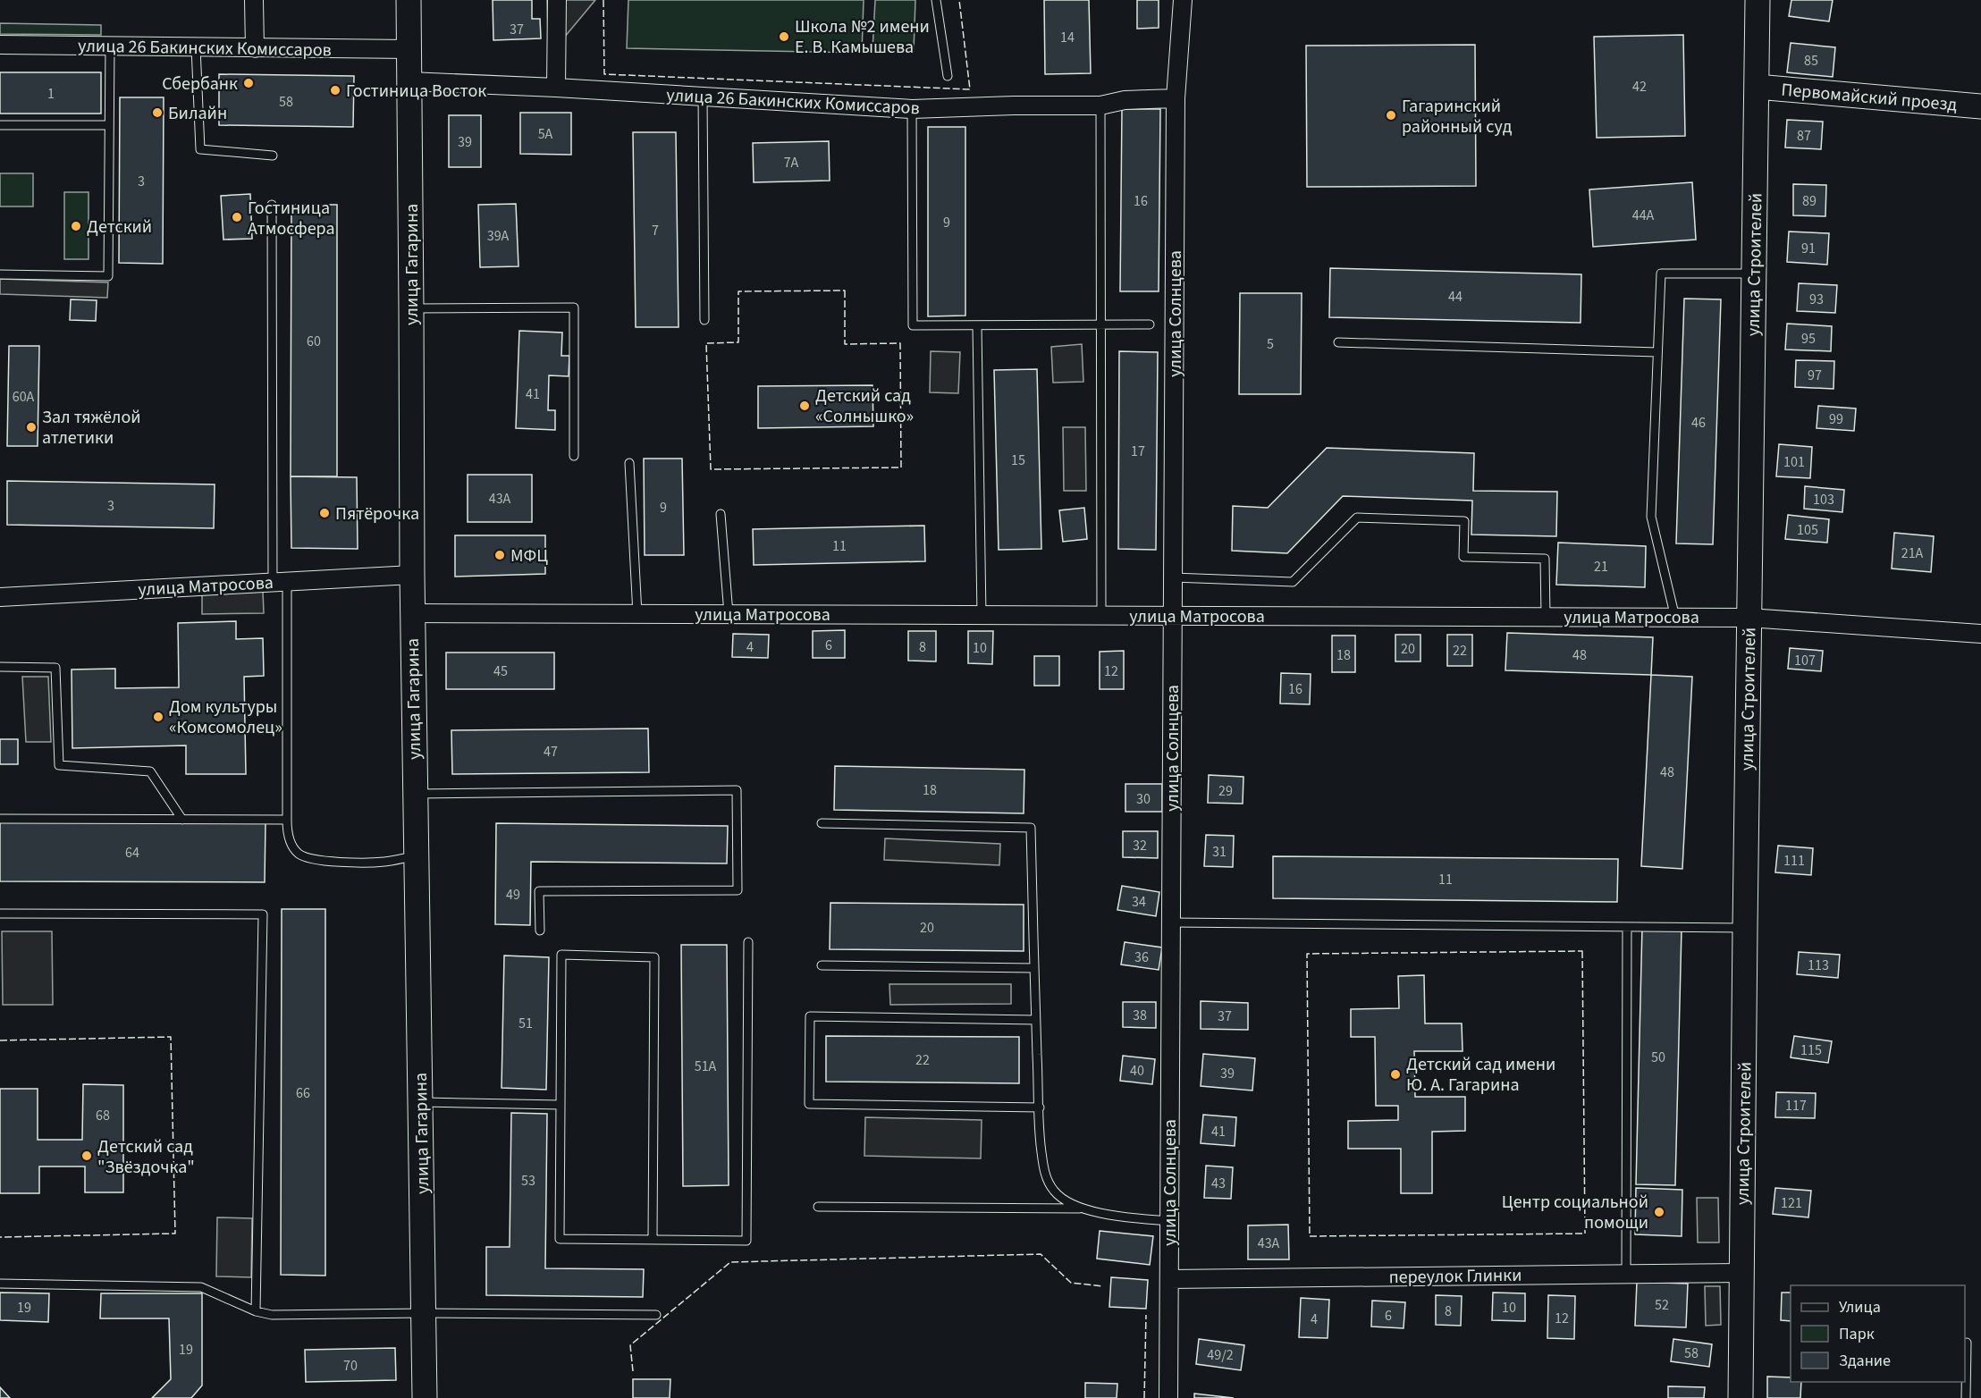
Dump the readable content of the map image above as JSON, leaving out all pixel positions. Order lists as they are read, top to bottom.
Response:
{
  "streets": {
    "main road": ["Первомайский проезд", "улица Гагарина", "улица Строителей"],
    "street": [
      "улица 26 Бакинских Комиссаров",
      "улица Солнцева",
      "улица Матросова",
      "переулок Глинки"
    ]
  },
  "crossings": [
    ["улица 26 Бакинских Комиссаров", "улица Гагарина"],
    ["улица 26 Бакинских Комиссаров", "улица Солнцева"],
    ["Первомайский проезд", "улица Строителей"],
    ["улица Гагарина", "улица Матросова"],
    ["улица Строителей", "улица Матросова"],
    ["улица Строителей", "переулок Глинки"],
    ["улица Солнцева", "улица Матросова"],
    ["улица Солнцева", "переулок Глинки"]
  ],
  "places": [
    "Школа №2 имени Е. В. Камышева",
    "Сбербанк",
    "Гостиница Восток",
    "Билайн",
    "Гагаринский районный суд",
    "Гостиница Атмосфера",
    "Детский",
    "Детский сад «Солнышко»",
    "Зал тяжёлой атлетики",
    "Пятёрочка",
    "МФЦ",
    "Дом культуры «Комсомолец»",
    "Детский сад имени Ю. А. Гагарина",
    "Детский сад \"Звёздочка\"",
    "Центр социальной помощи"
  ],
  "house_numbers": [
    "37",
    "14",
    "85",
    "42",
    "1",
    "58",
    "5А",
    "87",
    "39",
    "7А",
    "3",
    "16",
    "89",
    "44А",
    "9",
    "7",
    "39А",
    "91",
    "44",
    "93",
    "95",
    "60",
    "5",
    "97",
    "41",
    "60А",
    "99",
    "46",
    "17",
    "15",
    "101",
    "43А",
    "103",
    "3",
    "9",
    "105",
    "11",
    "21А",
    "21",
    "6",
    "4",
    "8",
    "10",
    "20",
    "22",
    "18",
    "48",
    "107",
    "45",
    "12",
    "16",
    "47",
    "48",
    "18",
    "29",
    "30",
    "32",
    "31",
    "64",
    "111",
    "11",
    "49",
    "34",
    "20",
    "36",
    "113",
    "38",
    "37",
    "51",
    "115",
    "50",
    "22",
    "51А",
    "40",
    "39",
    "66",
    "117",
    "68",
    "41",
    "53",
    "43",
    "121",
    "43А",
    "52",
    "19",
    "10",
    "8",
    "6",
    "12",
    "4",
    "19",
    "58",
    "49/2",
    "70"
  ],
  "legend": ["Улица", "Парк", "Здание"]
}
